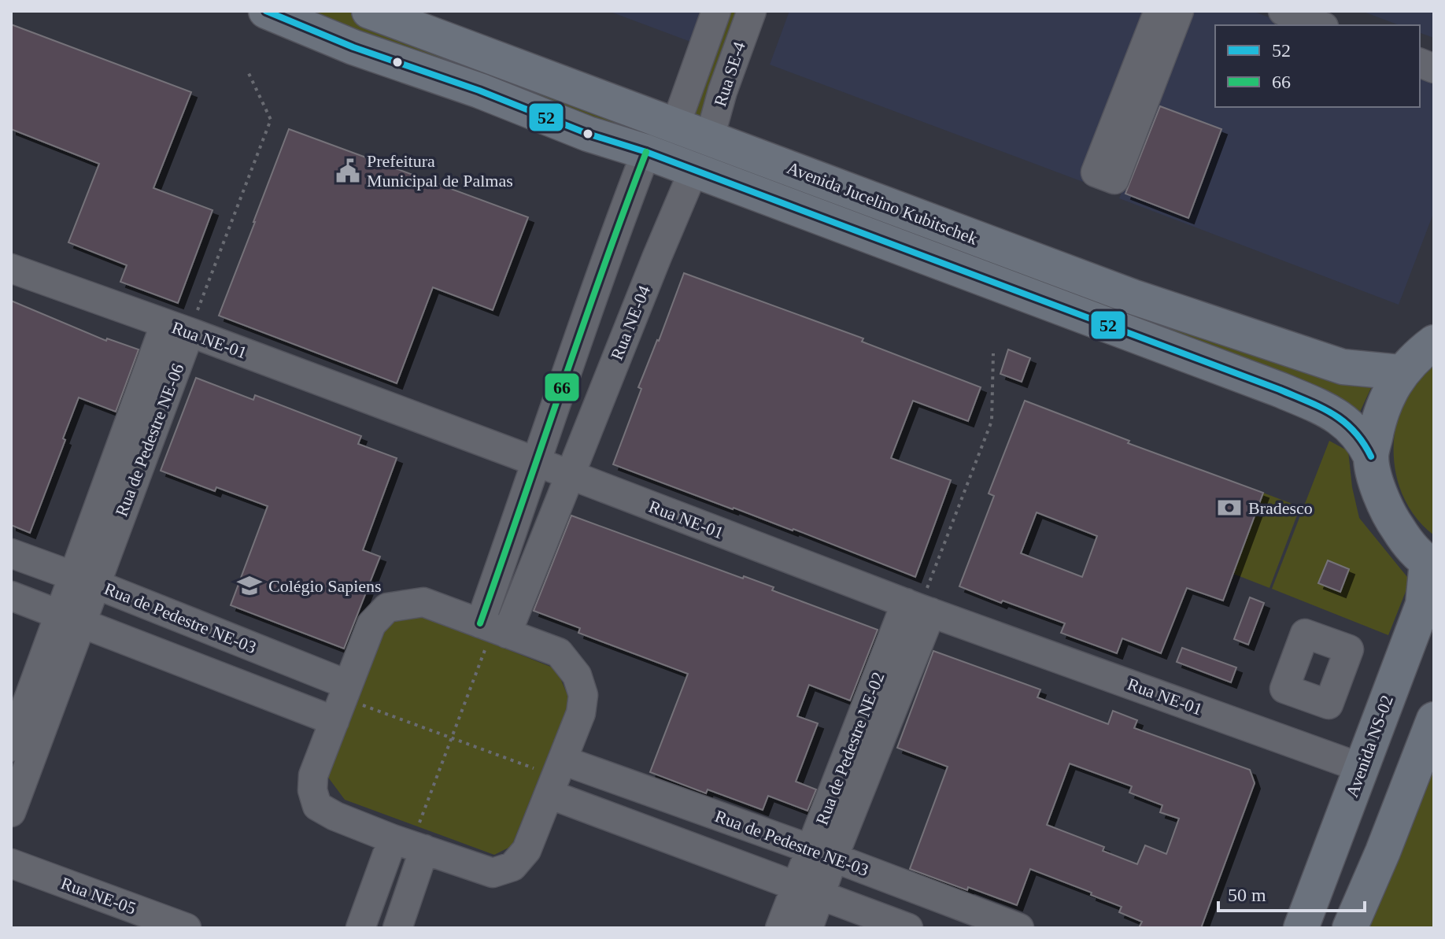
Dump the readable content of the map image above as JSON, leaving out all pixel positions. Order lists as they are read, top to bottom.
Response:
{
  "streets": {
    "main road": ["Avenida Jucelino Kubitschek", "Avenida NS-02"],
    "street": [
      "Rua SE-4",
      "Rua NE-04",
      "Rua NE-01",
      "Rua de Pedestre NE-06",
      "Rua de Pedestre NE-03",
      "Rua de Pedestre NE-02",
      "Rua NE-05"
    ]
  },
  "crossings": [
    ["Rua SE-4", "Avenida Jucelino Kubitschek"],
    ["Rua NE-04", "Rua NE-01"],
    ["Rua NE-01", "Rua de Pedestre NE-06"],
    ["Rua NE-01", "Avenida NS-02"],
    ["Rua NE-01", "Rua de Pedestre NE-02"],
    ["Rua de Pedestre NE-06", "Rua de Pedestre NE-03"],
    ["Rua de Pedestre NE-03", "Rua de Pedestre NE-02"]
  ],
  "places": {
    "public building": ["Prefeitura Municipal de Palmas"],
    "bank": ["Bradesco"],
    "school or university": ["Colégio Sapiens"]
  },
  "lines": ["transit line 52", "transit line 66"],
  "legend": ["52", "66"],
  "scale_bar": "50 m"
}
